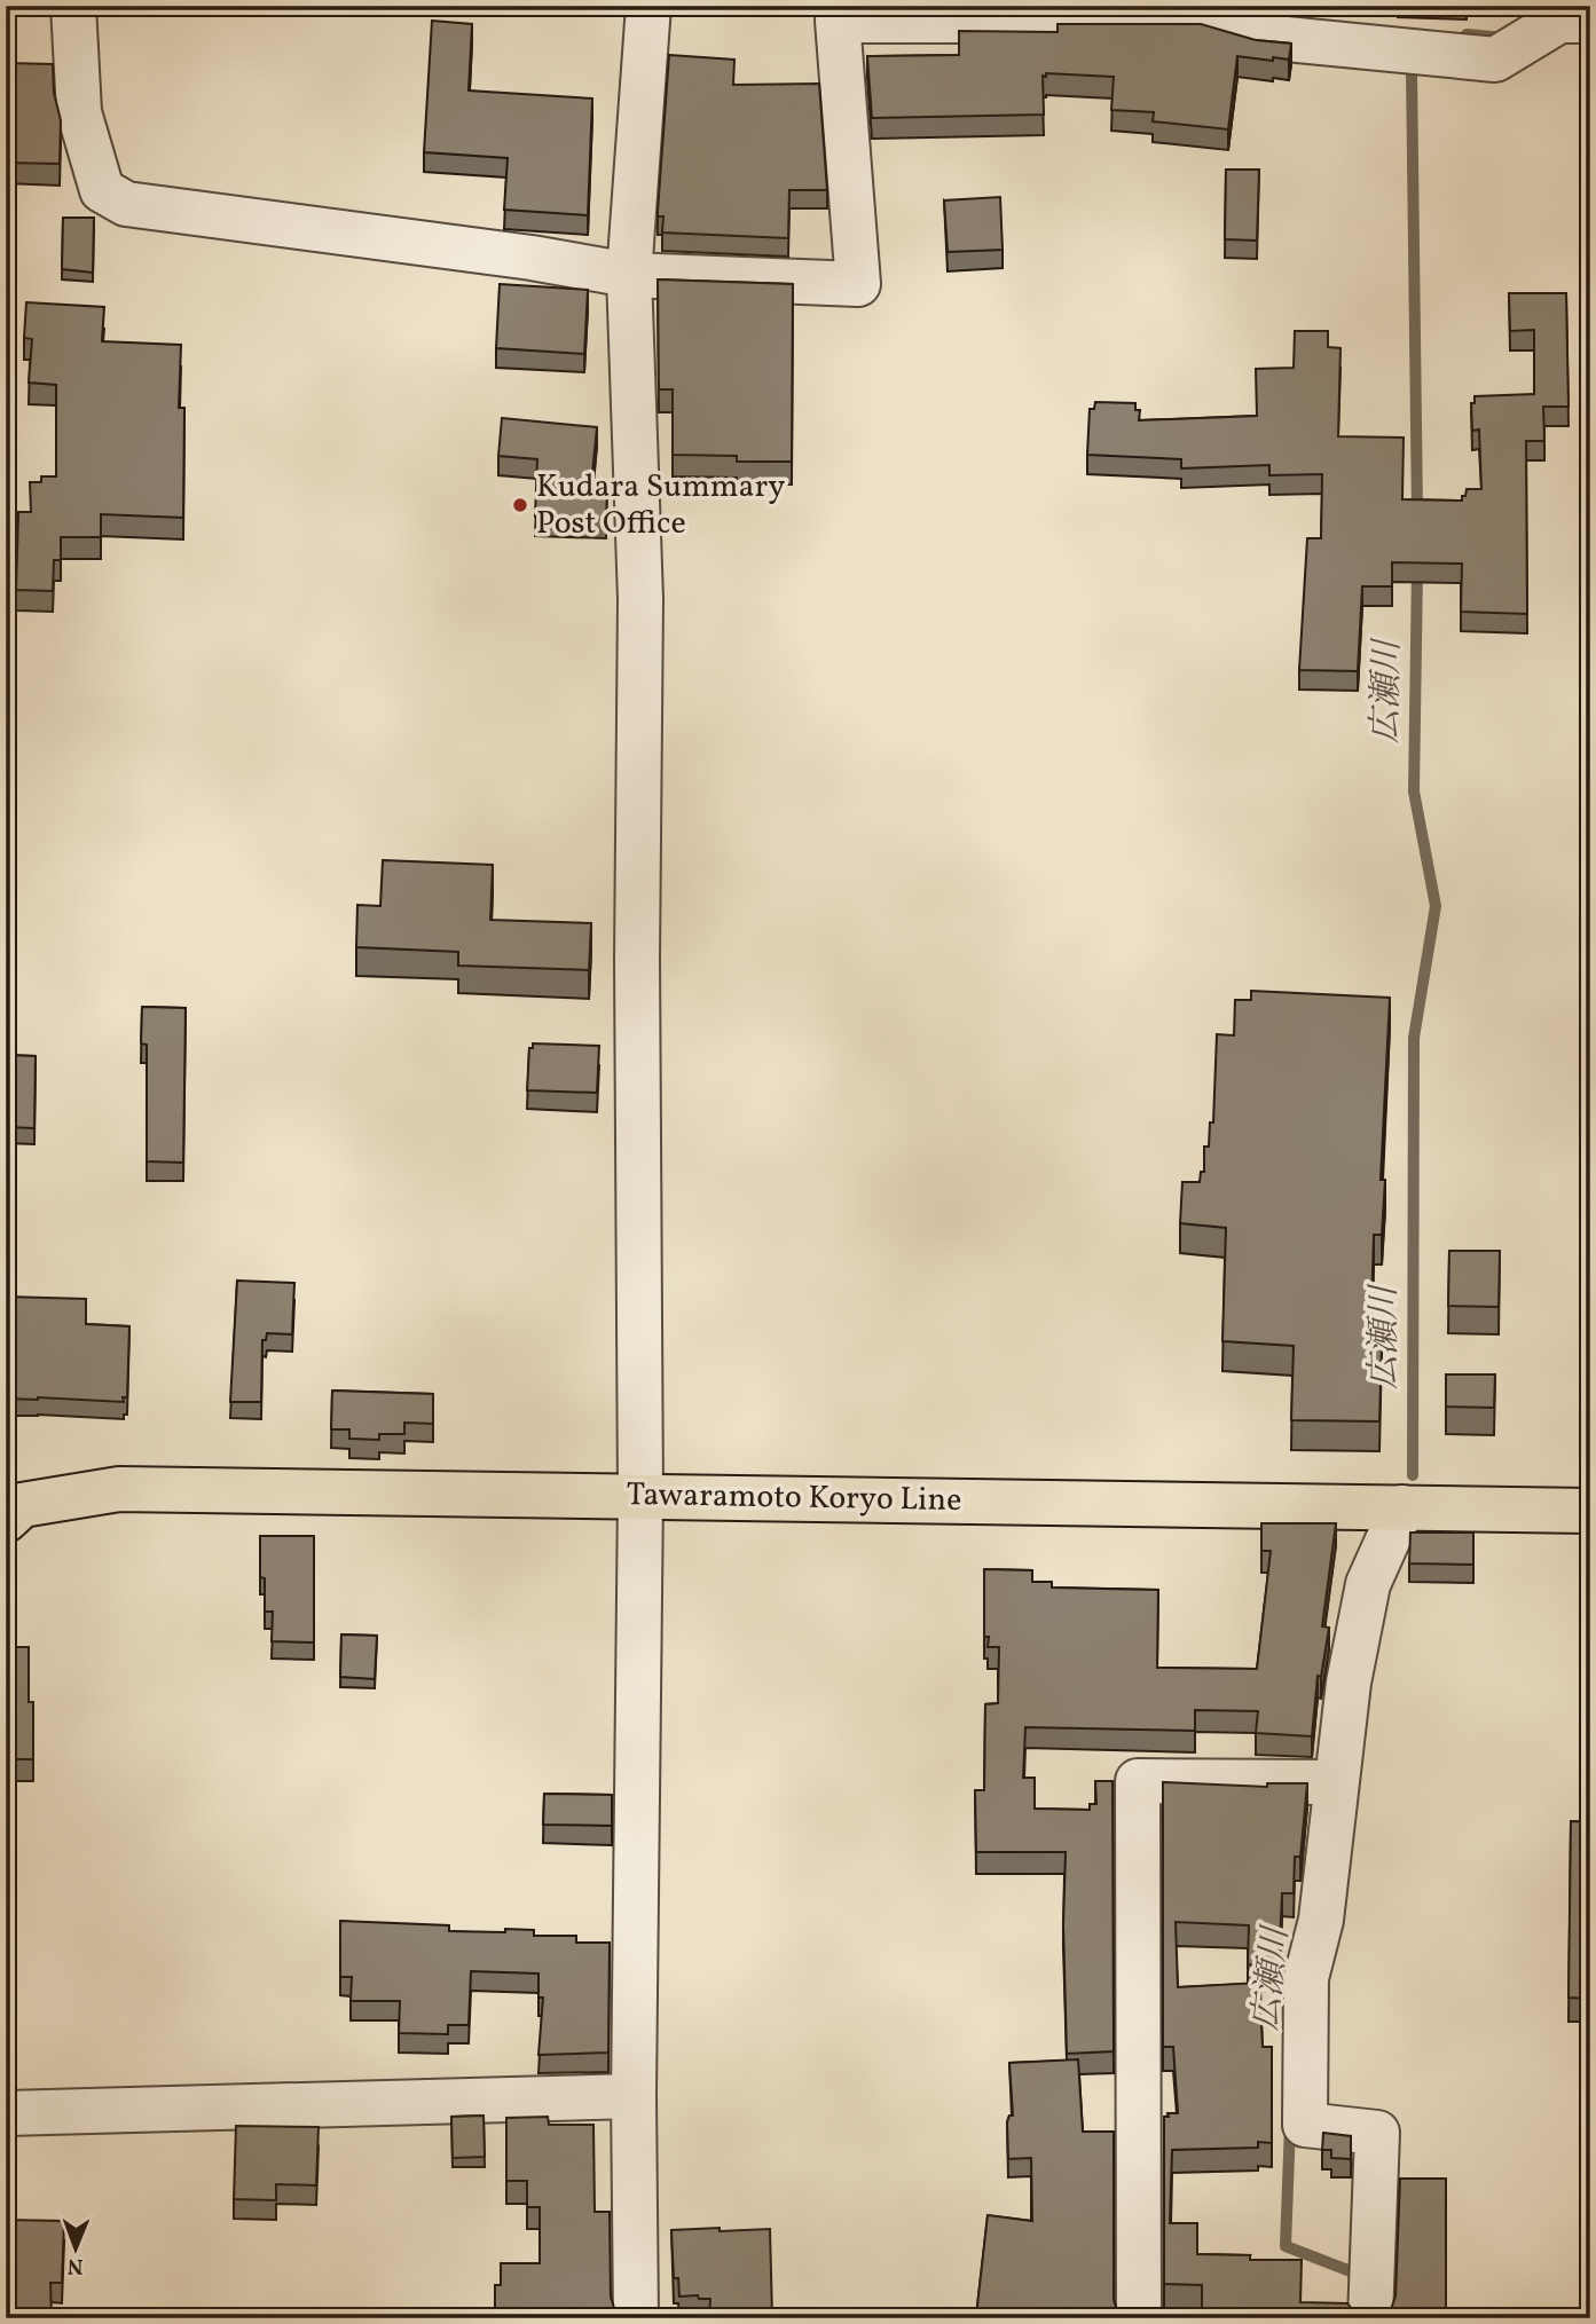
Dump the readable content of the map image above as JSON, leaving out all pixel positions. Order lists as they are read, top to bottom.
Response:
{
  "streets": {
    "main road": ["Tawaramoto Koryo Line"]
  },
  "water": ["広瀬川"],
  "places": ["Kudara Summary Post Office"],
  "north": "bottom"
}
